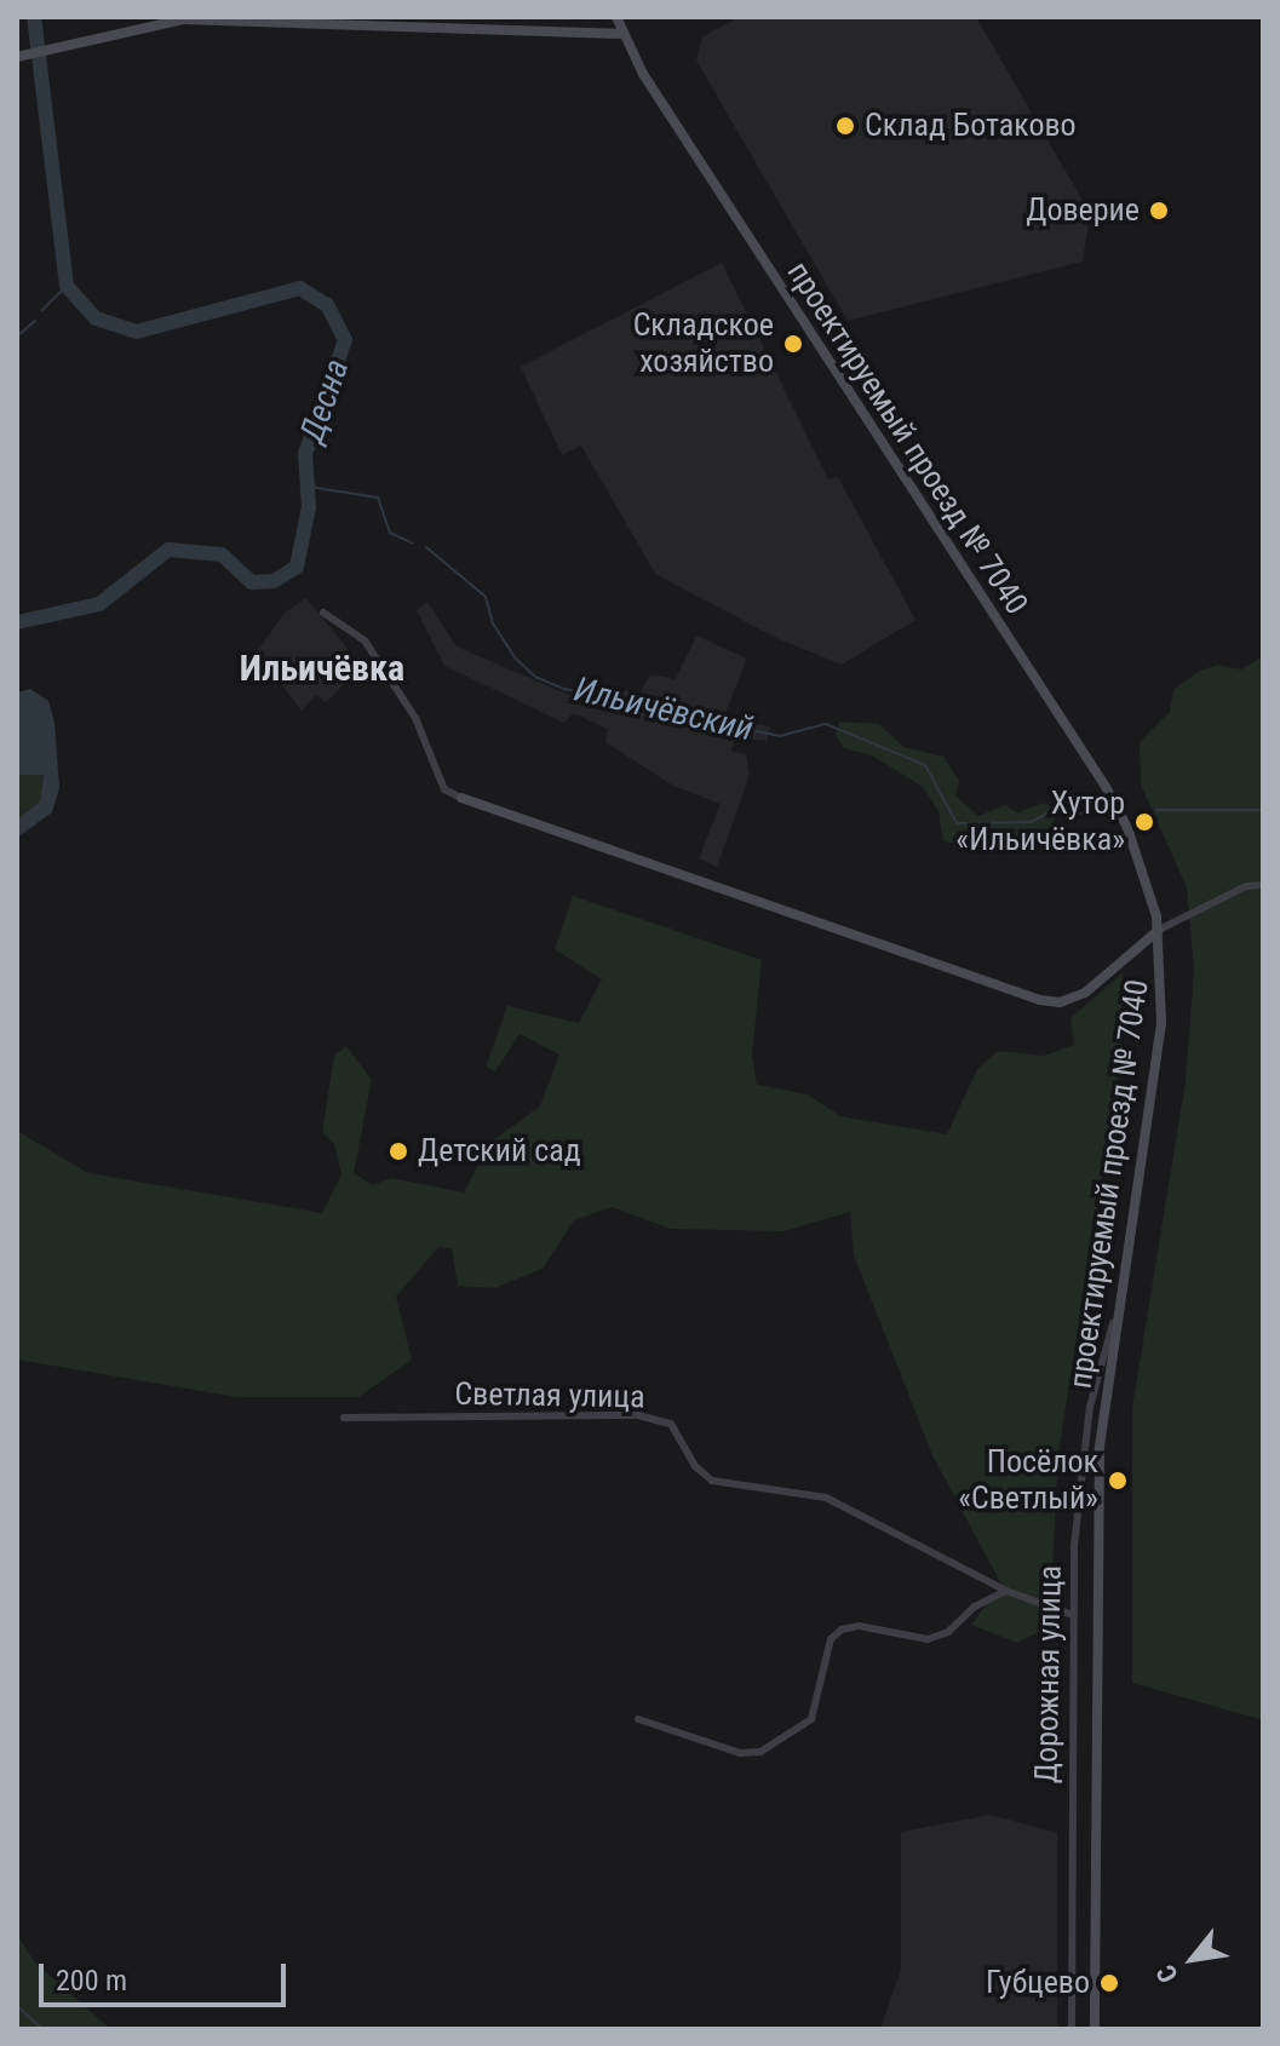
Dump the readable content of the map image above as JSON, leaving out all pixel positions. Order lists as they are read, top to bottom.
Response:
{
  "streets": {
    "main road": ["проектируемый проезд № 7040"],
    "street": ["Светлая улица", "Дорожная улица"]
  },
  "crossings": [
    ["проектируемый проезд № 7040", "Дорожная улица"],
    ["Светлая улица", "Дорожная улица"]
  ],
  "districts": ["Ильичёвка"],
  "water": ["Десна", "Ильичёвский"],
  "places": [
    "Склад Ботаково",
    "Доверие",
    "Складское хозяйство",
    "Хутор «Ильичёвка»",
    "Детский сад",
    "Посёлок «Светлый»",
    "Губцево"
  ],
  "scale_bar": "200 m",
  "north": "bottom left"
}
